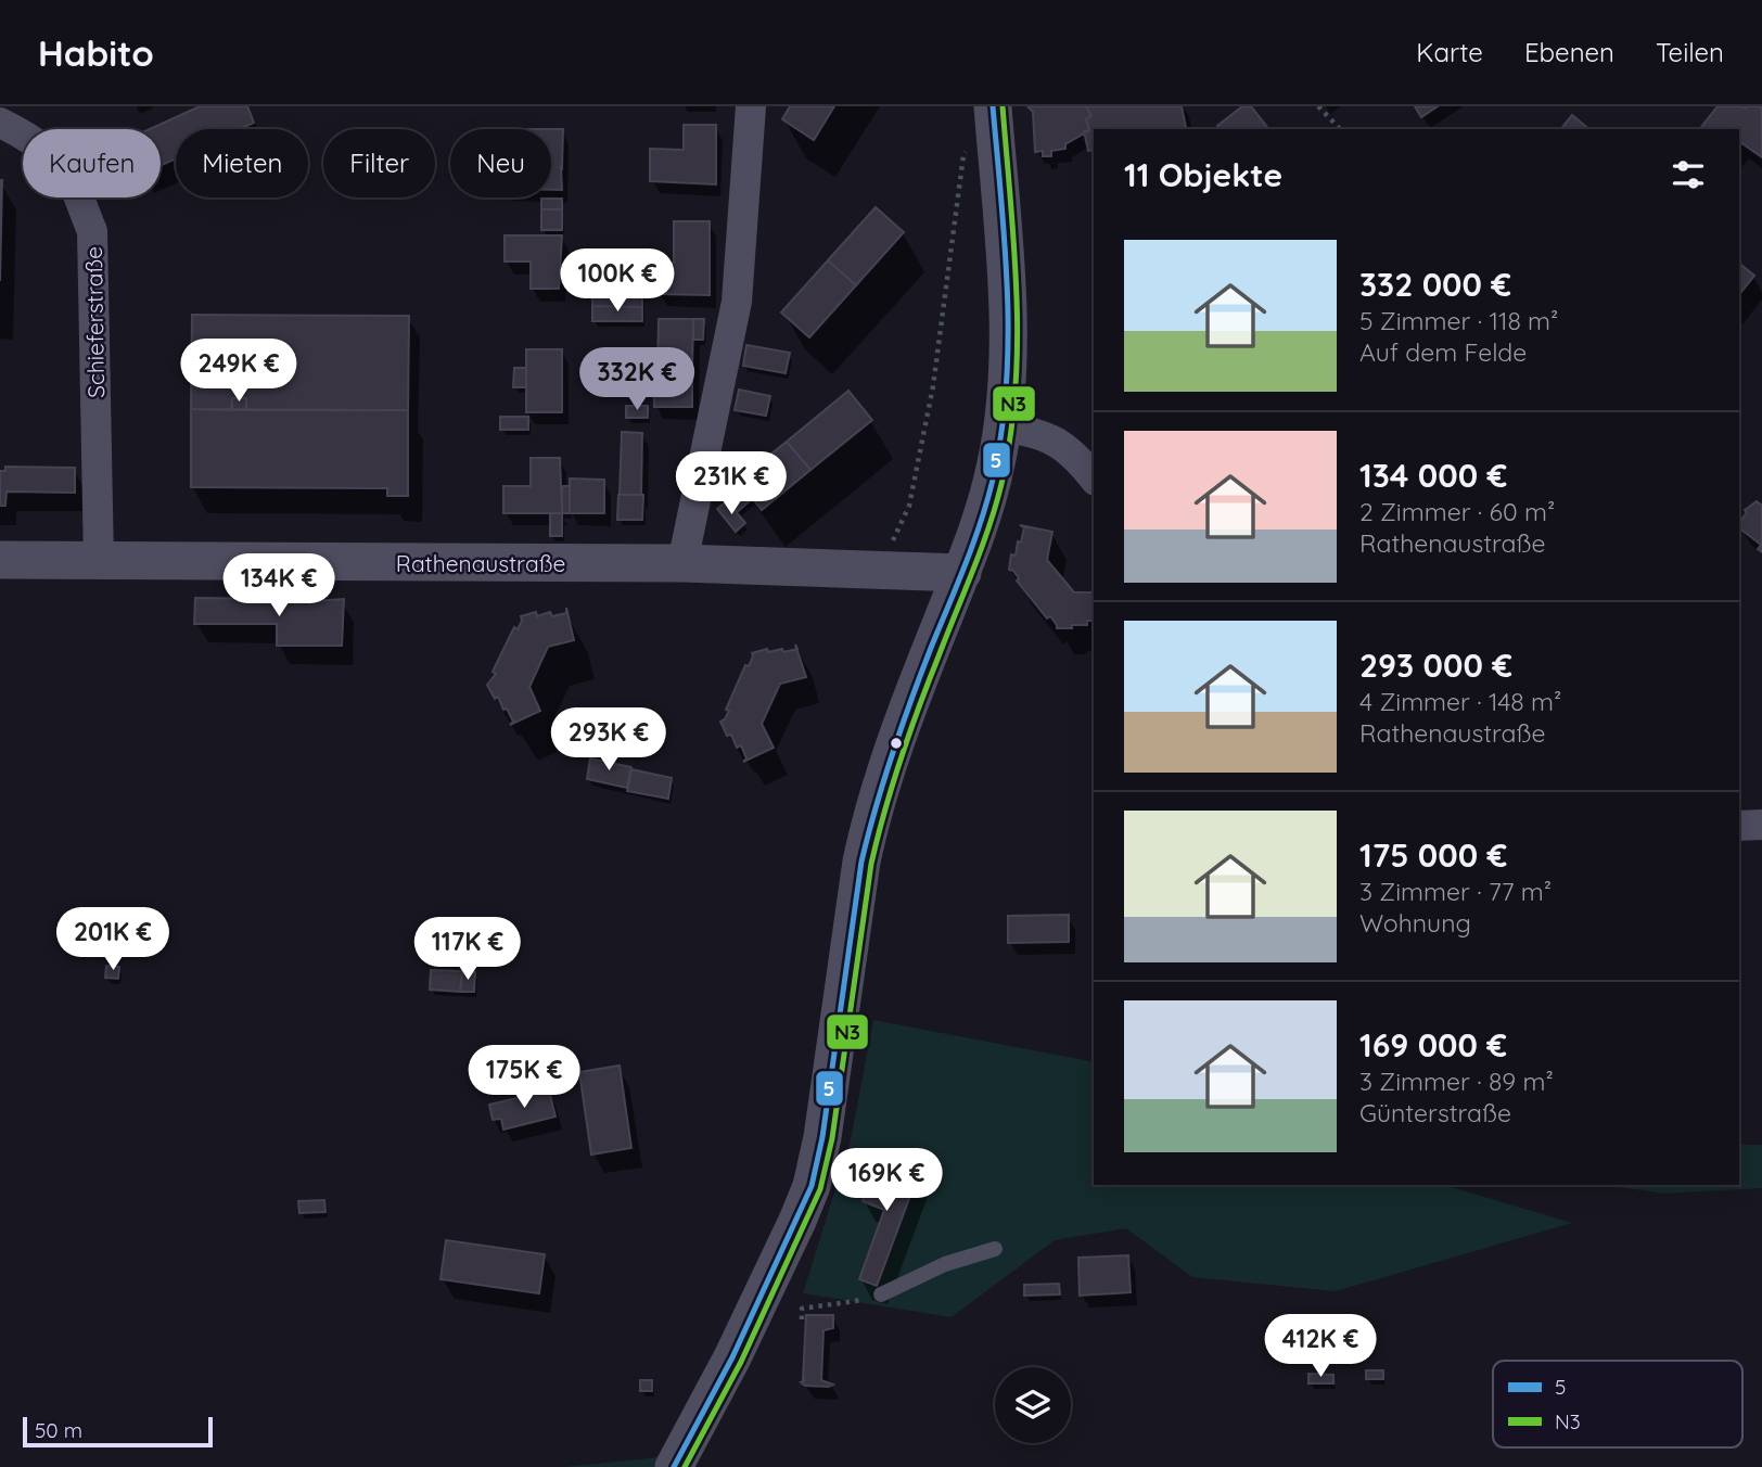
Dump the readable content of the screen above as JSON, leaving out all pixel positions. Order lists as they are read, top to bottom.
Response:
{
  "streets": {
    "street": ["Schieferstraße", "Rathenaustraße"]
  },
  "crossings": [
    ["Schieferstraße", "Rathenaustraße"]
  ],
  "lines": ["transit line 5", "transit line N3"],
  "legend": ["5", "N3"],
  "scale_bar": "50 m",
  "page": {
    "header": "Habito",
    "nav": ["Karte", "Ebenen", "Teilen"],
    "chip": [
      "Kaufen",
      "Mieten",
      "Filter",
      "Neu"
    ],
    "heading": "11 Objekte",
    "list": [
      {
        "name": "332 000 €",
        "note": "5 Zimmer · 118 m² · Auf dem Felde"
      },
      {
        "name": "134 000 €",
        "note": "2 Zimmer · 60 m² · Rathenaustraße"
      },
      {
        "name": "293 000 €",
        "note": "4 Zimmer · 148 m² · Rathenaustraße"
      },
      {
        "name": "175 000 €",
        "note": "3 Zimmer · 77 m² · Wohnung"
      },
      {
        "name": "169 000 €",
        "note": "3 Zimmer · 89 m² · Günterstraße"
      }
    ],
    "price": [
      "100K €",
      "249K €",
      "332K €",
      "231K €",
      "134K €",
      "293K €",
      "201K €",
      "117K €",
      "175K €",
      "169K €",
      "412K €"
    ],
    "scale": "50 m"
  }
}
